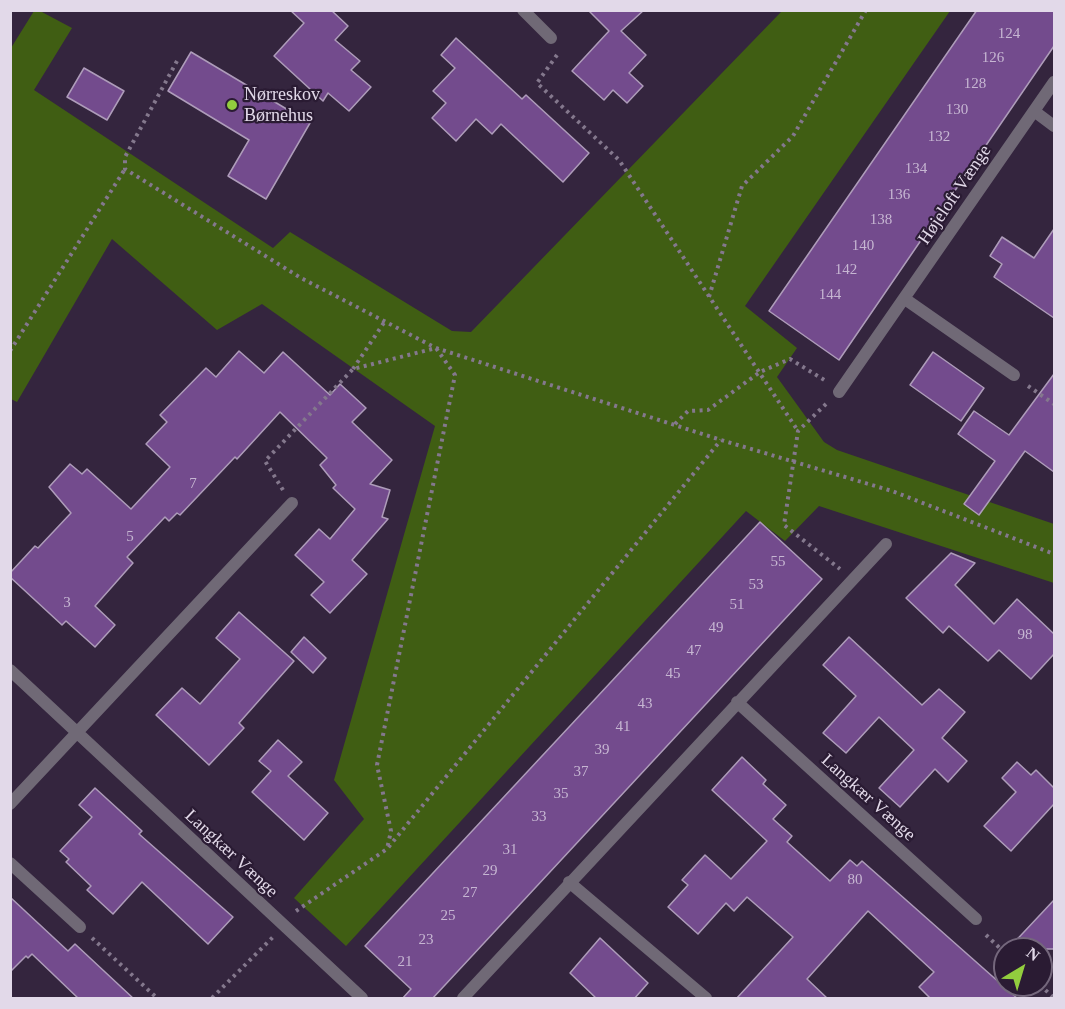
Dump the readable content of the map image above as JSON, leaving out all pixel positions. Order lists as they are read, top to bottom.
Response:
{
  "streets": {
    "street": ["Højeloft Vænge", "Langkær Vænge"]
  },
  "places": ["Nørreskov Børnehus"],
  "house_numbers": [
    "124",
    "126",
    "128",
    "130",
    "132",
    "134",
    "136",
    "138",
    "140",
    "142",
    "144",
    "7",
    "5",
    "55",
    "53",
    "3",
    "51",
    "49",
    "98",
    "47",
    "45",
    "43",
    "41",
    "39",
    "37",
    "35",
    "33",
    "31",
    "29",
    "80",
    "27",
    "25",
    "23",
    "21"
  ],
  "north": "top right"
}
